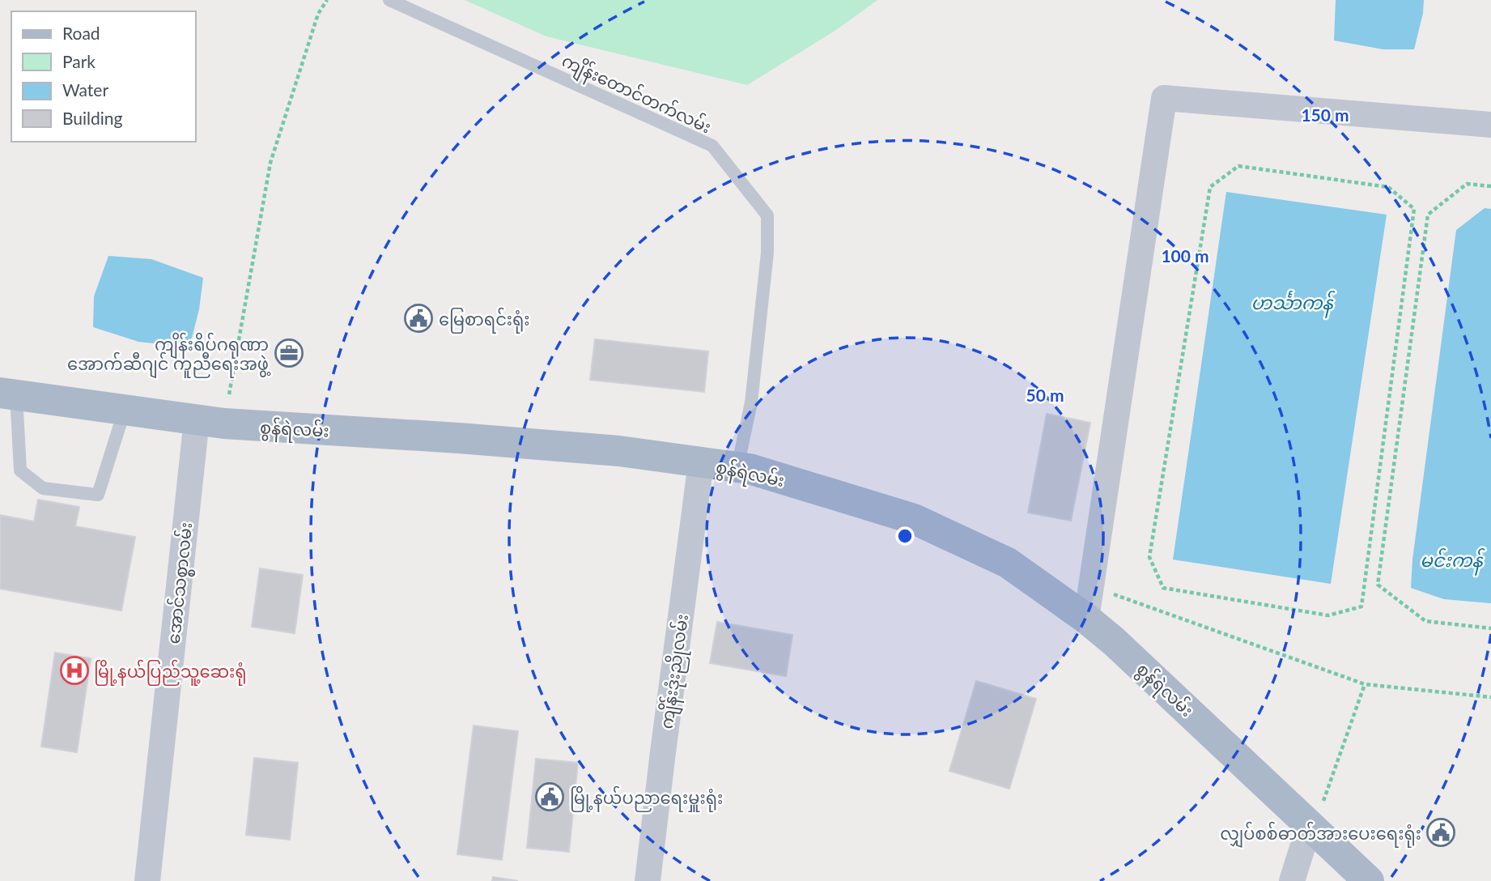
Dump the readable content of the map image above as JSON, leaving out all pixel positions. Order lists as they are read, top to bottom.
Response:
{
  "streets": {
    "main road": ["စွန်ရဲလမ်း"],
    "street": ["အောင်သစ္စာလမ်း", "ကျိန်းဒုံးညိုလမ်း"],
    "lane": ["ကျိန်းတောင်တက်လမ်း"]
  },
  "crossings": [
    ["ကျိန်းတောင်တက်လမ်း", "စွန်ရဲလမ်း"],
    ["စွန်ရဲလမ်း", "အောင်သစ္စာလမ်း"],
    ["စွန်ရဲလမ်း", "ကျိန်းဒုံးညိုလမ်း"]
  ],
  "water": ["ဟင်္သာကန်", "မင်းကန်"],
  "places": {
    "public building": ["မြေစာရင်းရုံး", "မြို့နယ်ပညာရေးမှူးရုံး", "လျှပ်စစ်ဓာတ်အားပေးရေးရုံး"],
    "office": ["ကျိန်းရိပ်ဂရုဏာ အောက်ဆီဂျင် ကူညီရေးအဖွဲ့"],
    "hospital": ["မြို့နယ်ပြည်သူ့ဆေးရုံ"]
  },
  "legend": [
    "Road",
    "Park",
    "Water",
    "Building"
  ],
  "rings": ["150 m", "100 m", "50 m"]
}
